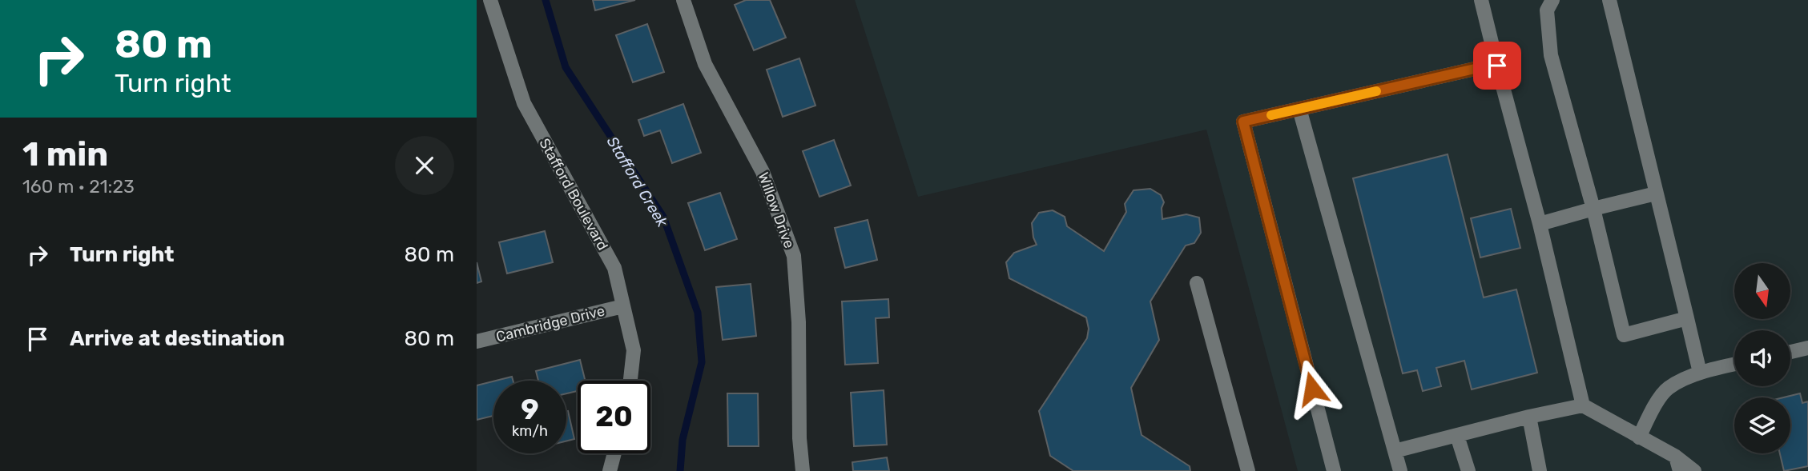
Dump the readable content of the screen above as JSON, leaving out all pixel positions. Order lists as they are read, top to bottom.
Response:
{
  "streets": {
    "street": ["Stafford Boulevard", "Willow Drive", "Cambridge Drive"]
  },
  "crossings": [
    ["Stafford Boulevard", "Cambridge Drive"]
  ],
  "water": ["Stafford Creek"],
  "north": "bottom",
  "page": {
    "turn": ["80 m", "Turn right"],
    "heading": ["1 min", "160 m · 21:23"],
    "list": [
      {
        "name": "Turn right",
        "value": "80 m"
      },
      {
        "name": "Arrive at destination",
        "value": "80 m"
      }
    ],
    "speed": "9 km/h",
    "limit": "20"
  }
}
